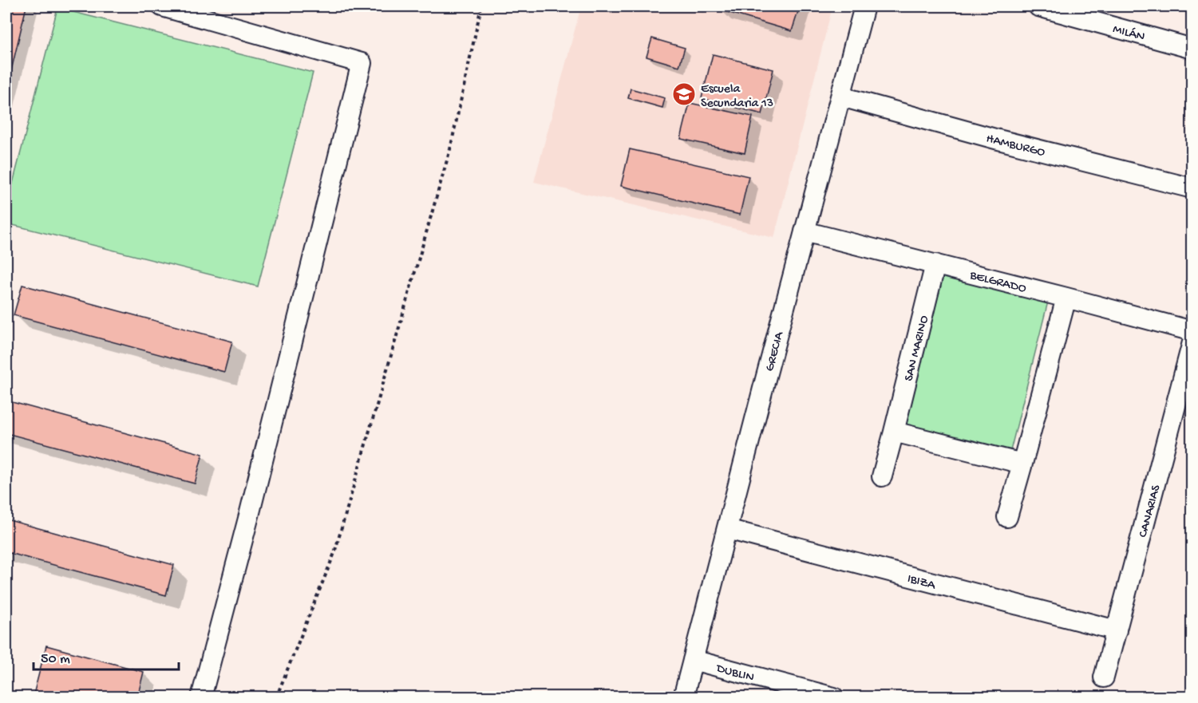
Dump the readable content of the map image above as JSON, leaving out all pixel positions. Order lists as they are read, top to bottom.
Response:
{
  "streets": {
    "street": [
      "MILÁN",
      "HAMBURGO",
      "BELGRADO",
      "SAN MARINO",
      "GRECIA",
      "CANARIAS",
      "IBIZA",
      "DUBLIN"
    ]
  },
  "crossings": [
    ["HAMBURGO", "GRECIA"],
    ["BELGRADO", "SAN MARINO"],
    ["BELGRADO", "GRECIA"],
    ["GRECIA", "IBIZA"],
    ["GRECIA", "DUBLIN"],
    ["CANARIAS", "IBIZA"]
  ],
  "places": {
    "school or university": ["Escuela Secundaria 13"]
  },
  "scale_bar": "50 m"
}
